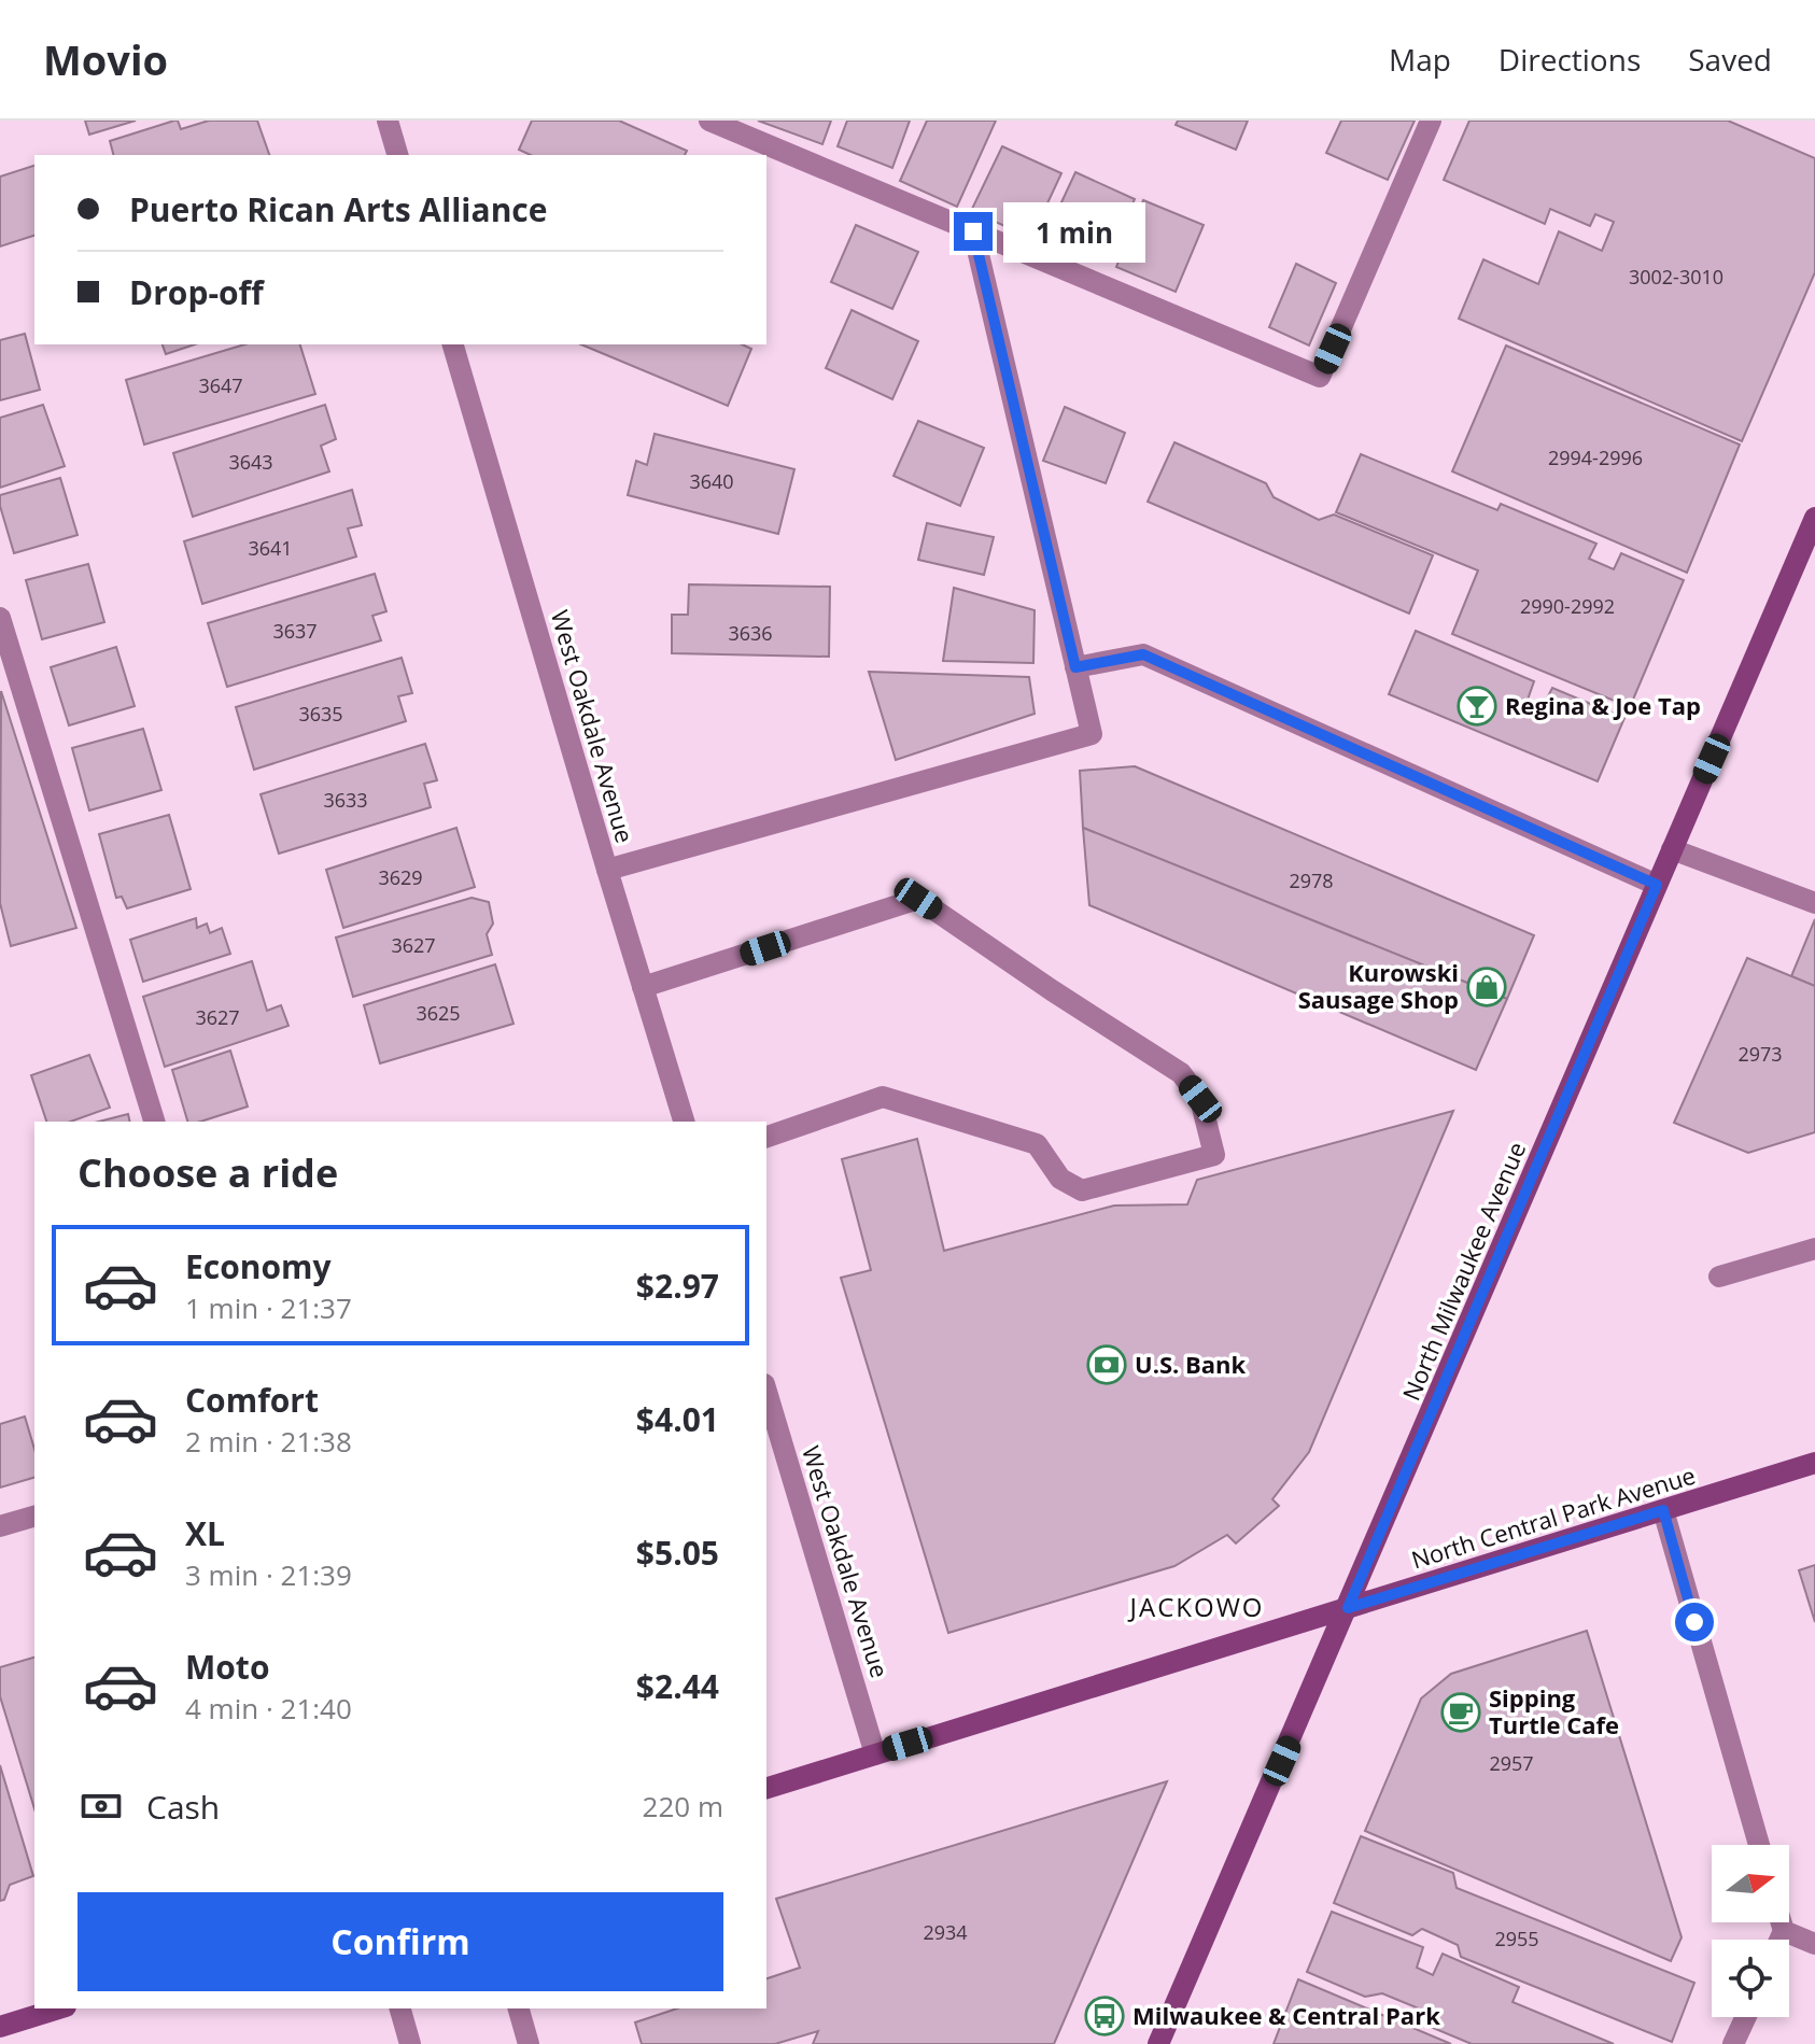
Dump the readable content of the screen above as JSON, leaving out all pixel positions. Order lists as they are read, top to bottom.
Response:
{
  "streets": {
    "main road": ["North Milwaukee Avenue", "North Central Park Avenue"],
    "street": ["West Oakdale Avenue"]
  },
  "crossings": [
    ["West Oakdale Avenue", "North Central Park Avenue"],
    ["North Milwaukee Avenue", "North Central Park Avenue"]
  ],
  "districts": ["JACKOWO"],
  "places": {
    "bar": ["Regina & Joe Tap"],
    "shop": ["Kurowski Sausage Shop"],
    "bank": ["U.S. Bank"],
    "cafe": ["Sipping Turtle Cafe"],
    "bus stop": ["Milwaukee & Central Park"]
  },
  "house_numbers": [
    "3002-3010",
    "3647",
    "2994-2996",
    "3643",
    "3640",
    "3641",
    "2990-2992",
    "3637",
    "3636",
    "3635",
    "3633",
    "3629",
    "2978",
    "3627",
    "3625",
    "3627",
    "2973",
    "2957",
    "2934",
    "2955"
  ],
  "north": "right",
  "page": {
    "header": "Movio",
    "nav": ["Map", "Directions", "Saved"],
    "banner": ["Puerto Rican Arts Alliance", "Drop-off"],
    "bubble": "1 min",
    "heading": "Choose a ride",
    "list": [
      {
        "name": "Economy",
        "note": "1 min · 21:37",
        "value": "$2.97"
      },
      {
        "name": "Comfort",
        "note": "2 min · 21:38",
        "value": "$4.01"
      },
      {
        "name": "XL",
        "note": "3 min · 21:39",
        "value": "$5.05"
      },
      {
        "name": "Moto",
        "note": "4 min · 21:40",
        "value": "$2.44"
      }
    ],
    "pay": ["Cash", "220 m"],
    "buttons": "Confirm"
  }
}
